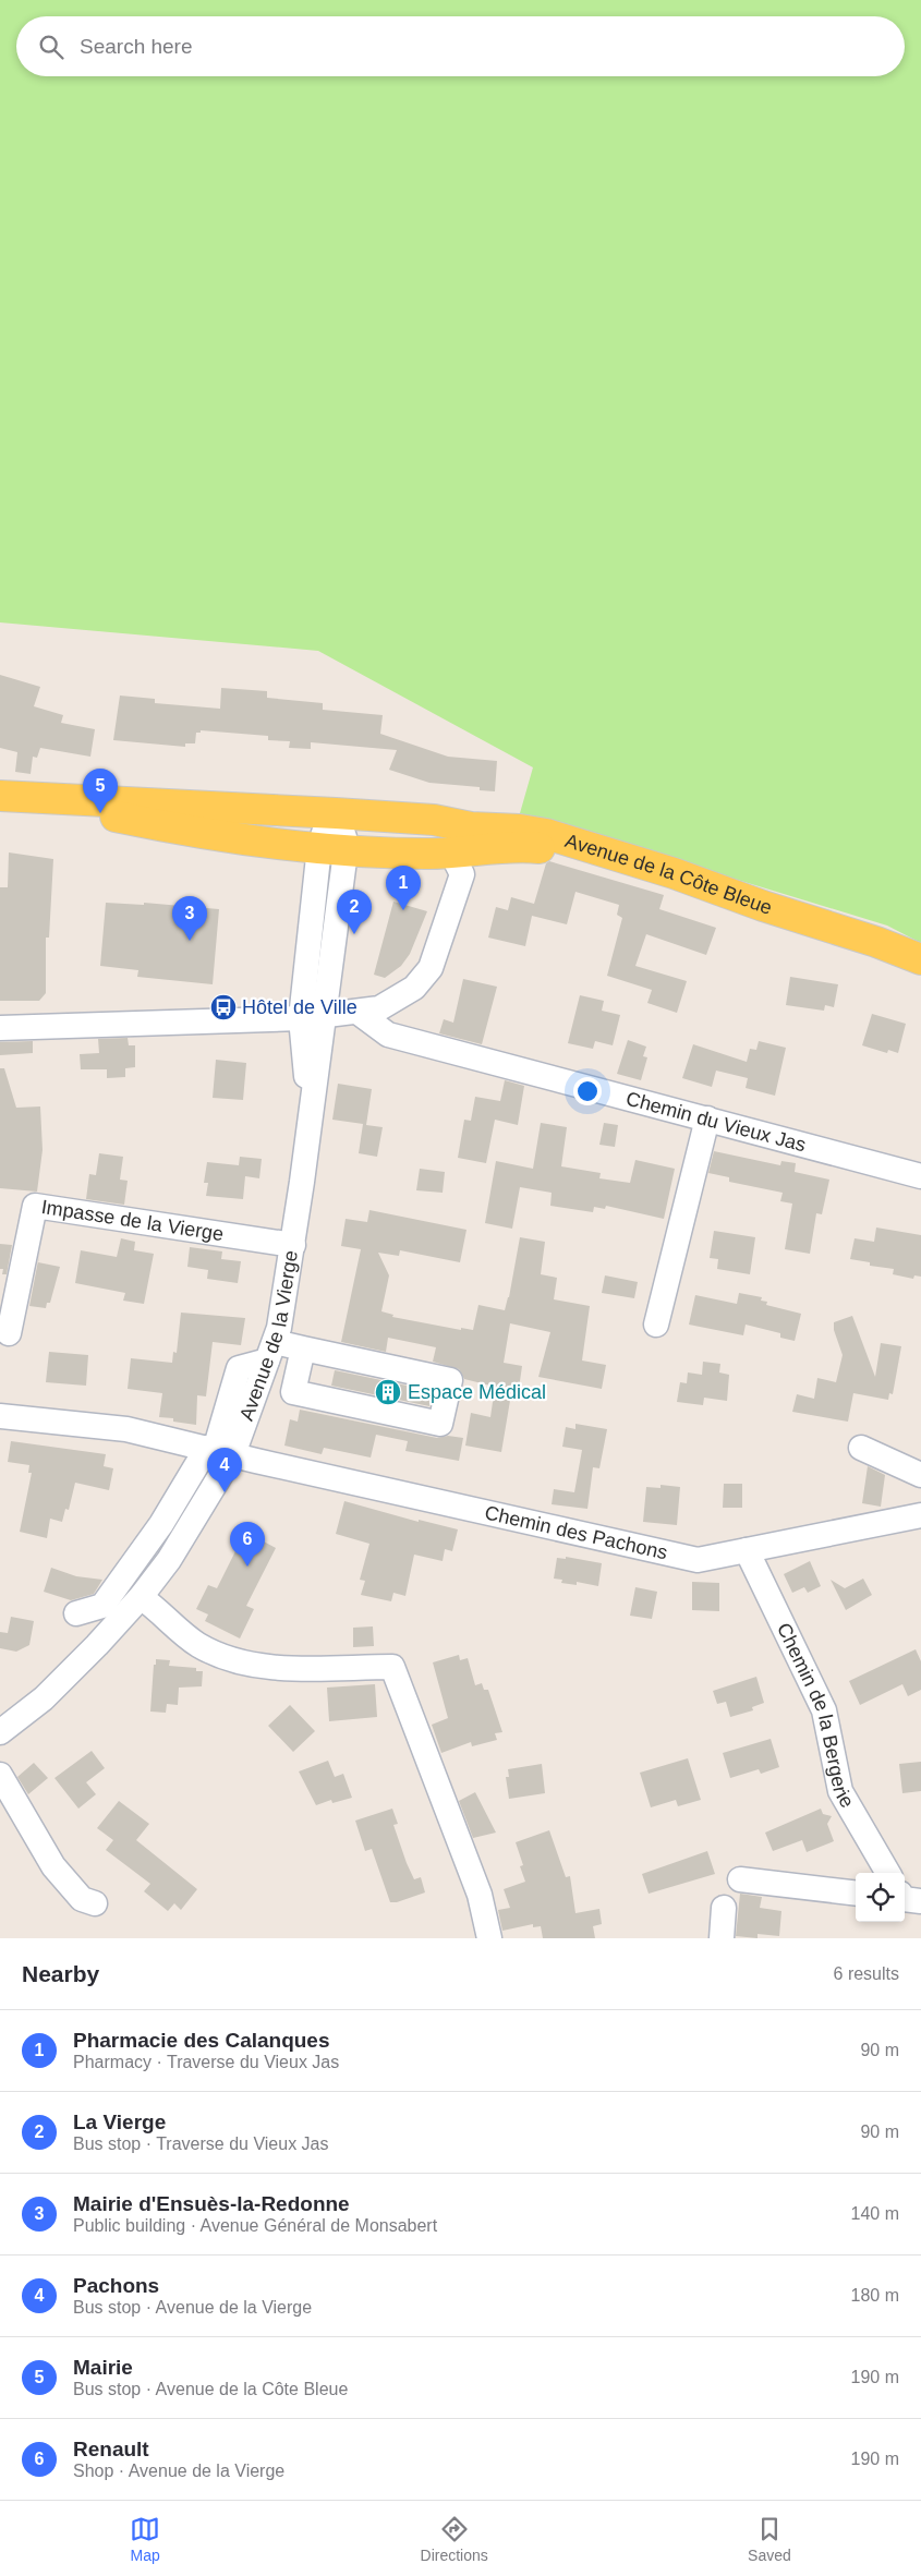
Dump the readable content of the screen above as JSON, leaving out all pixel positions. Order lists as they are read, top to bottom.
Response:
{
  "streets": {
    "main road": ["Avenue de la Côte Bleue"],
    "street": [
      "Chemin du Vieux Jas",
      "Impasse de la Vierge",
      "Avenue de la Vierge",
      "Chemin des Pachons",
      "Chemin de la Bergerie"
    ]
  },
  "crossings": [
    ["Avenue de la Côte Bleue", "Avenue de la Vierge"],
    ["Impasse de la Vierge", "Avenue de la Vierge"],
    ["Avenue de la Vierge", "Chemin des Pachons"],
    ["Chemin des Pachons", "Chemin de la Bergerie"]
  ],
  "places": {
    "bus stop": ["Hôtel de Ville"],
    "building": ["Espace Médical"]
  },
  "page": {
    "search": "Search here",
    "pins": [
      "5",
      "1",
      "2",
      "3",
      "4",
      "6"
    ],
    "heading": ["Nearby", "6 results"],
    "list": [
      {
        "mark": "1",
        "name": "Pharmacie des Calanques",
        "note": "Pharmacy · Traverse du Vieux Jas",
        "value": "90 m"
      },
      {
        "mark": "2",
        "name": "La Vierge",
        "note": "Bus stop · Traverse du Vieux Jas",
        "value": "90 m"
      },
      {
        "mark": "3",
        "name": "Mairie d'Ensuès-la-Redonne",
        "note": "Public building · Avenue Général de Monsabert",
        "value": "140 m"
      },
      {
        "mark": "4",
        "name": "Pachons",
        "note": "Bus stop · Avenue de la Vierge",
        "value": "180 m"
      },
      {
        "mark": "5",
        "name": "Mairie",
        "note": "Bus stop · Avenue de la Côte Bleue",
        "value": "190 m"
      },
      {
        "mark": "6",
        "name": "Renault",
        "note": "Shop · Avenue de la Vierge",
        "value": "190 m"
      }
    ],
    "nav": ["Map", "Directions", "Saved"]
  }
}
